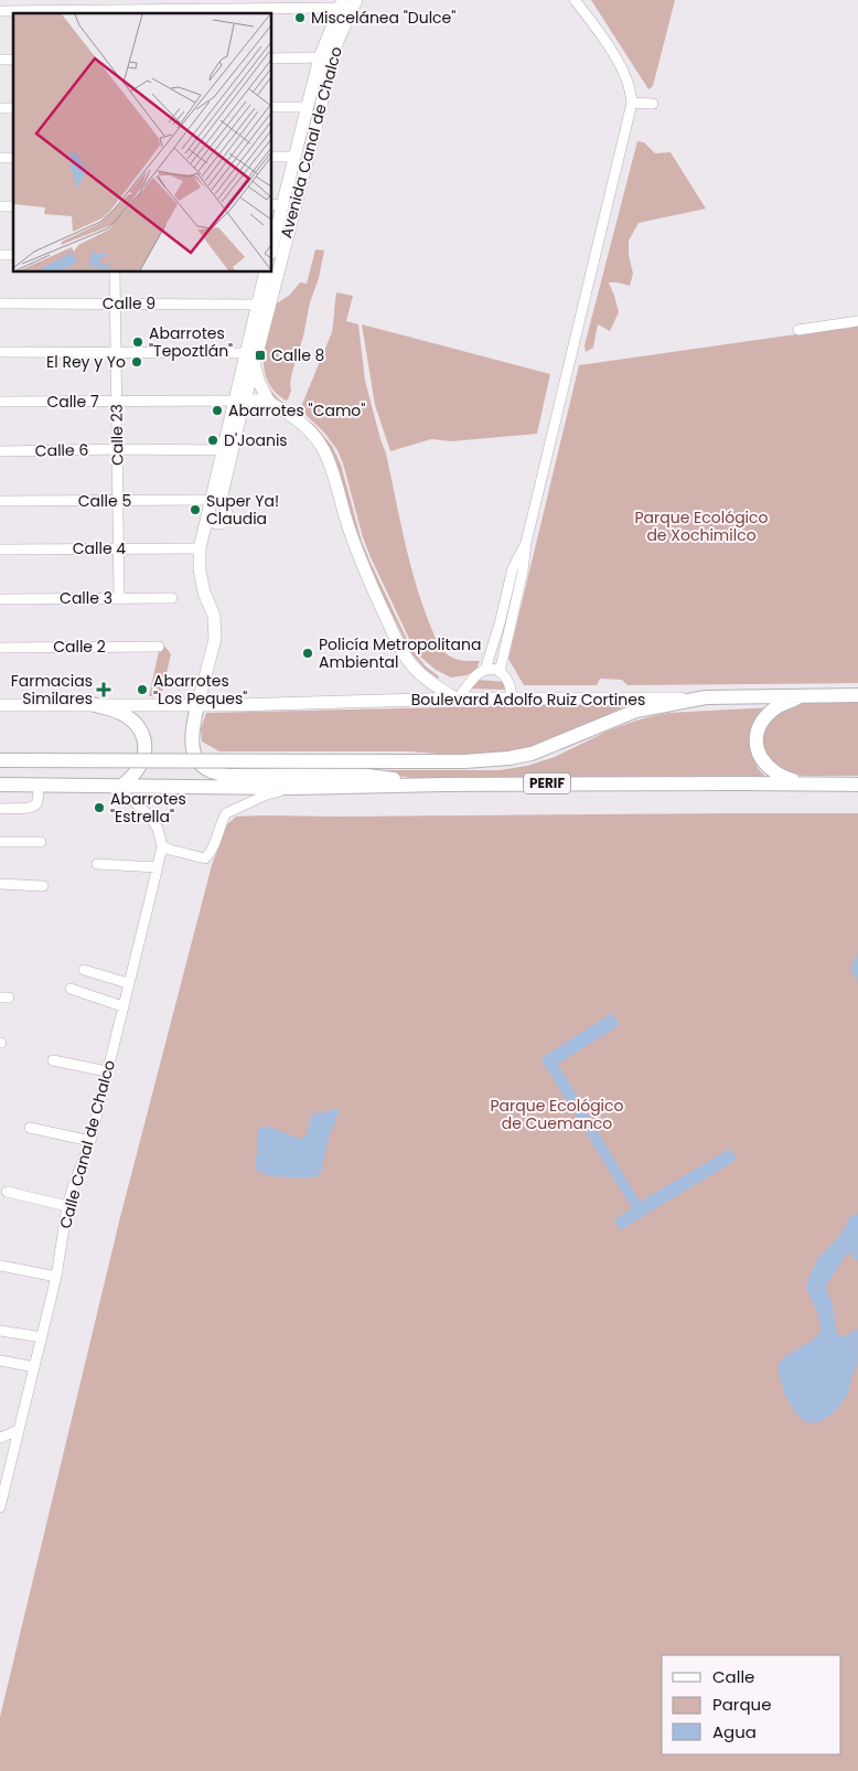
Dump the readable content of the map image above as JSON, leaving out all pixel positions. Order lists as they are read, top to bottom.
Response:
{
  "streets": {
    "highway": ["Boulevard Adolfo Ruiz Cortines", "PERIF"],
    "main road": ["Avenida Canal de Chalco"],
    "street": [
      "Calle 9",
      "Calle 7",
      "Calle 23",
      "Calle 6",
      "Calle 5",
      "Calle 4",
      "Calle 3",
      "Calle 2",
      "Calle Canal de Chalco"
    ]
  },
  "crossings": [
    ["Avenida Canal de Chalco", "Calle 9"],
    ["Avenida Canal de Chalco", "Calle 7"],
    ["Avenida Canal de Chalco", "Calle 6"],
    ["Avenida Canal de Chalco", "Calle 5"],
    ["Avenida Canal de Chalco", "Calle 4"],
    ["Avenida Canal de Chalco", "Boulevard Adolfo Ruiz Cortines"],
    ["Avenida Canal de Chalco", "PERIF"],
    ["Calle 9", "Calle 23"],
    ["Calle 7", "Calle 23"],
    ["Calle 23", "Calle 6"],
    ["Calle 23", "Calle 5"],
    ["Calle 23", "Calle 4"],
    ["Calle 23", "Calle 3"],
    ["Boulevard Adolfo Ruiz Cortines", "PERIF"]
  ],
  "parks": ["Parque Ecológico de Xochimilco", "Parque Ecológico de Cuemanco"],
  "places": {
    "other": [
      "Miscelánea \"Dulce\"",
      "Abarrotes \"Tepoztlán\"",
      "El Rey y Yo",
      "Abarrotes \"Camo\"",
      "D'Joanis",
      "Super Ya! Claudia",
      "Policía Metropolitana Ambiental",
      "Abarrotes \"Los Peques\"",
      "Abarrotes \"Estrella\""
    ],
    "transit": ["Calle 8"],
    "health": ["Farmacias Similares"]
  },
  "legend": ["Calle", "Parque", "Agua"]
}
